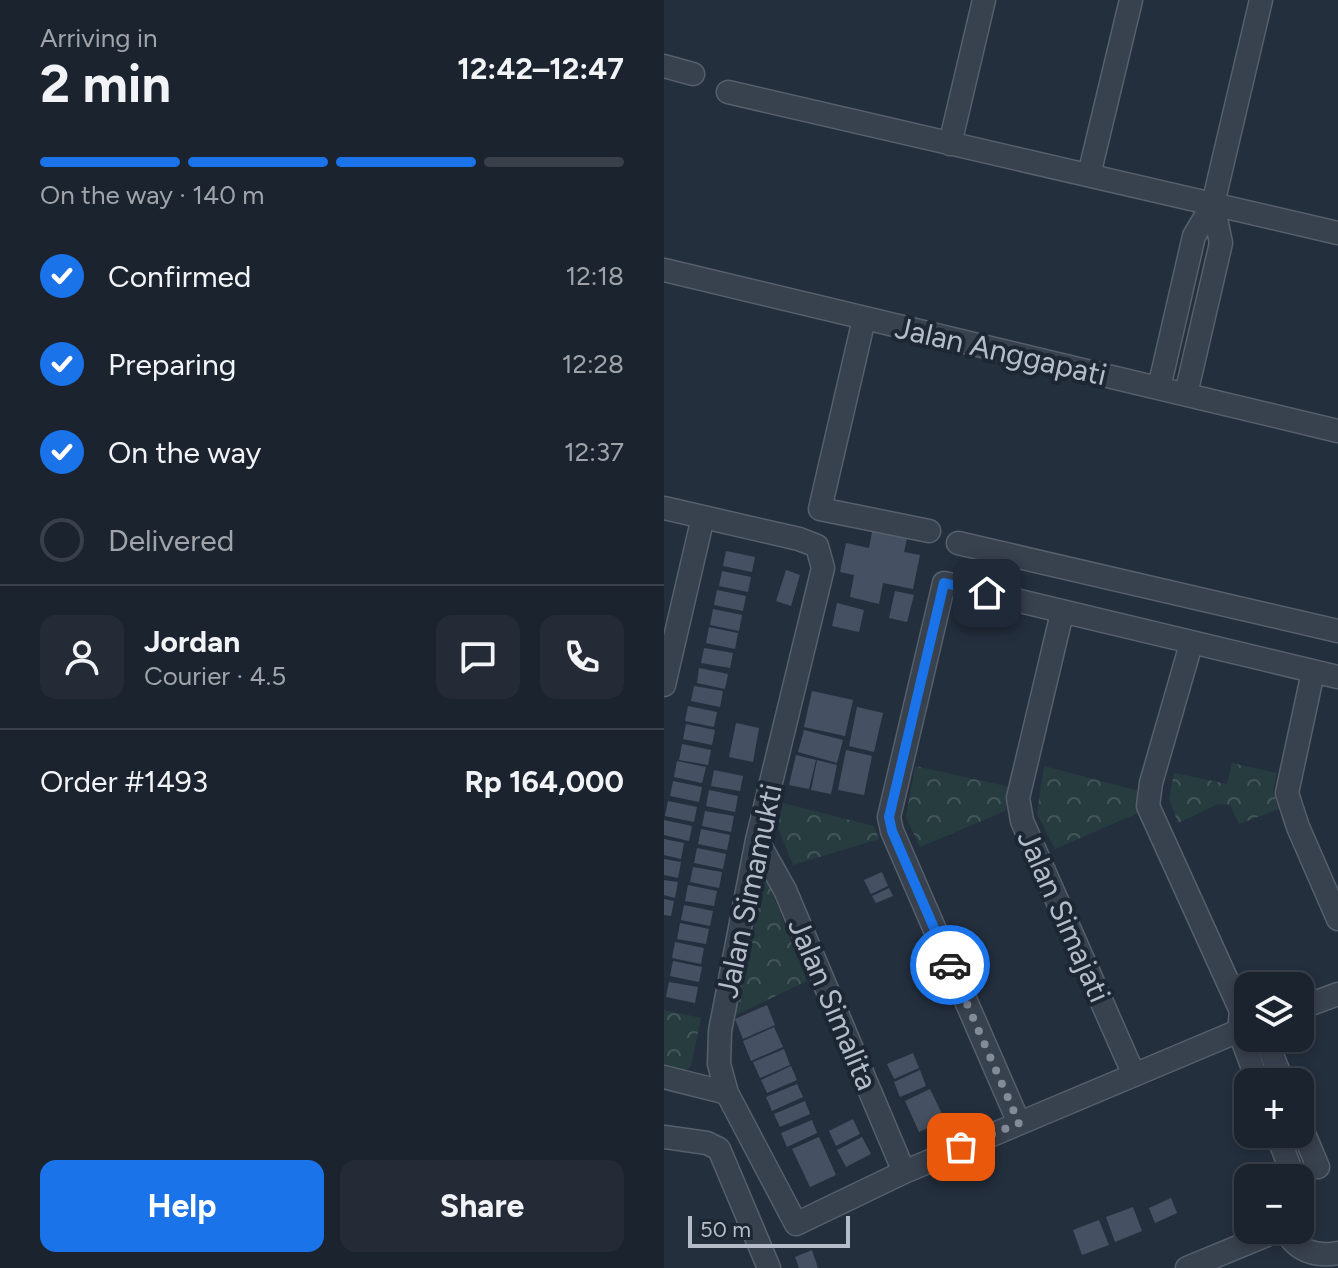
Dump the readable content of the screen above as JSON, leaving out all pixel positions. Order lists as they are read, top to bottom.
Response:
{
  "streets": {
    "street": [
      "Jalan Anggapati",
      "Jalan Simamukti",
      "Jalan Simajati",
      "Jalan Simalita"
    ]
  },
  "crossings": [
    ["Jalan Simamukti", "Jalan Simalita"]
  ],
  "scale_bar": "50 m",
  "page": {
    "heading": ["2 min", "Arriving in", "12:42–12:47"],
    "panel": [
      "Jordan",
      "Courier · 4.5",
      "Order #1493",
      "Rp 164,000"
    ],
    "bar": "On the way · 140 m",
    "list": [
      ["Confirmed", "12:18"],
      ["Preparing", "12:28"],
      ["On the way", "12:37"],
      "Delivered"
    ],
    "map_buttons": ["+", "−"],
    "buttons": ["Help", "Share"],
    "scale": "50 m"
  }
}
